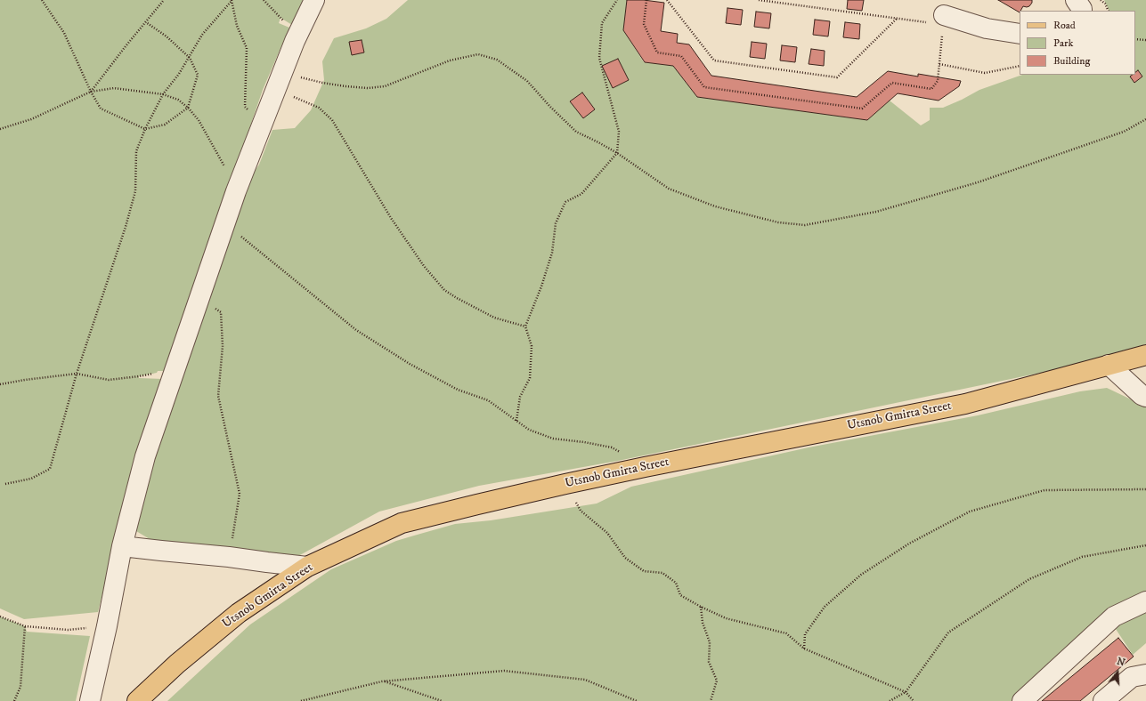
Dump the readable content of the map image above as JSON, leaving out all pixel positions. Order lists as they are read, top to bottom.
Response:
{
  "streets": {
    "main road": ["Utsnob Gmirta Street"]
  },
  "legend": ["Road", "Park", "Building"],
  "north": "top"
}
